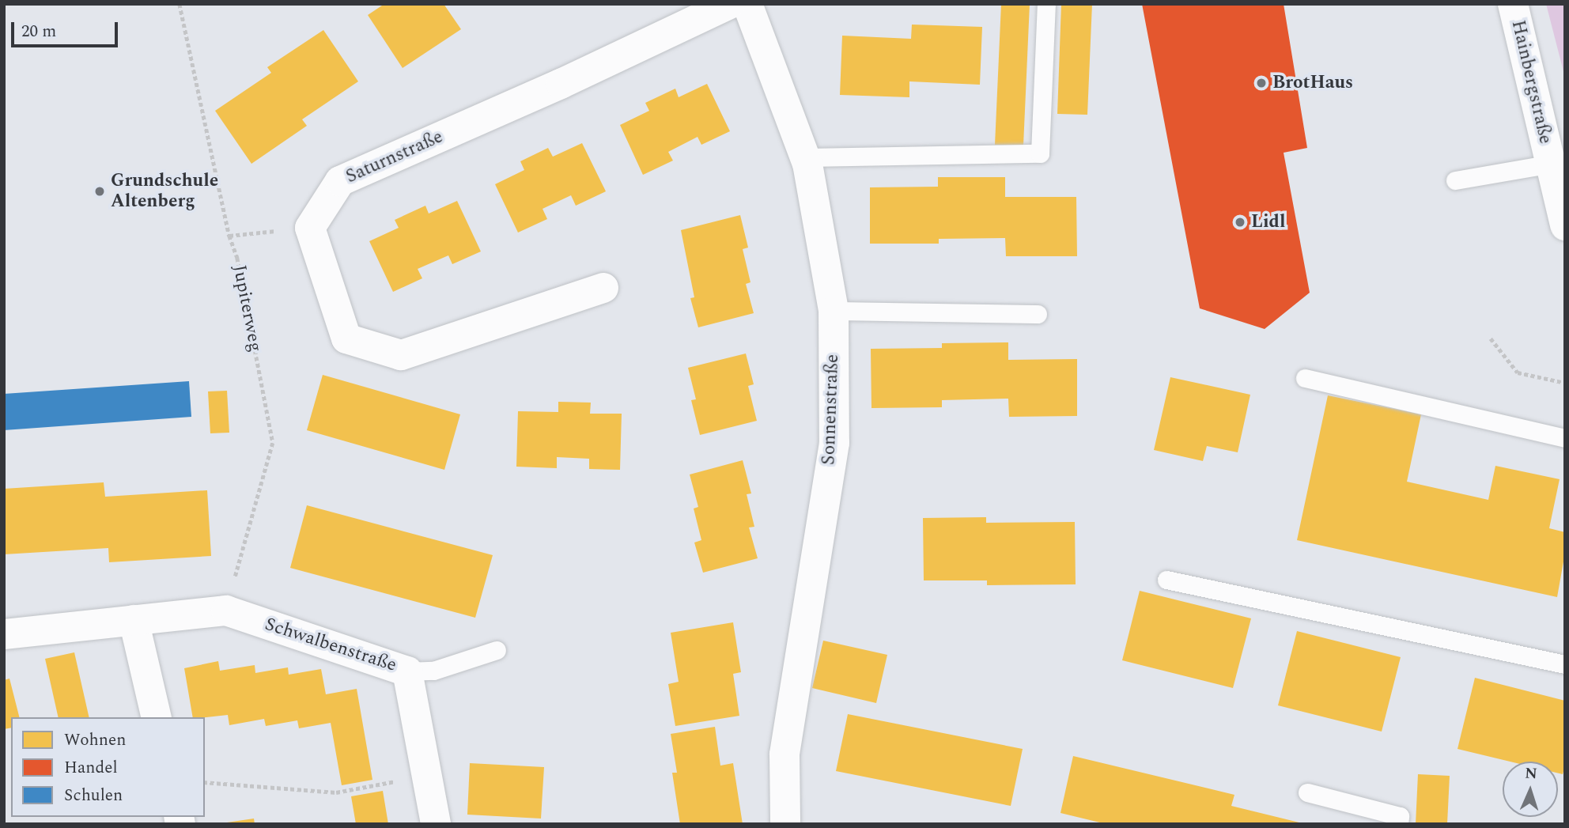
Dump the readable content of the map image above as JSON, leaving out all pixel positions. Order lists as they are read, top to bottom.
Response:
{
  "streets": {
    "street": [
      "Hainbergstraße",
      "Saturnstraße",
      "Sonnenstraße",
      "Schwalbenstraße"
    ],
    "path": ["Jupiterweg"]
  },
  "crossings": [
    ["Jupiterweg", "Schwalbenstraße"]
  ],
  "places": ["BrotHaus", "Grundschule Altenberg", "Lidl"],
  "legend": ["Wohnen", "Handel", "Schulen"],
  "scale_bar": "20 m",
  "north": "top"
}
